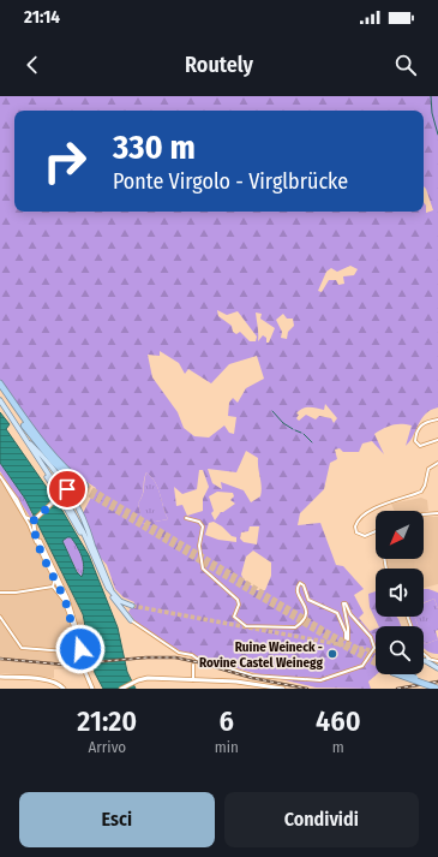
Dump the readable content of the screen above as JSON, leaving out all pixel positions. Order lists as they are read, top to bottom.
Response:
{
  "places": ["Ruine Weineck - Rovine Castel Weinegg"],
  "north": "bottom left",
  "page": {
    "status": "21:14",
    "header": "Routely",
    "turn": ["330 m", "Ponte Virgolo - Virglbrücke"],
    "eta": [
      "21:20",
      "Arrivo",
      "6",
      "min",
      "460",
      "m"
    ],
    "buttons": ["Esci", "Condividi"]
  }
}
